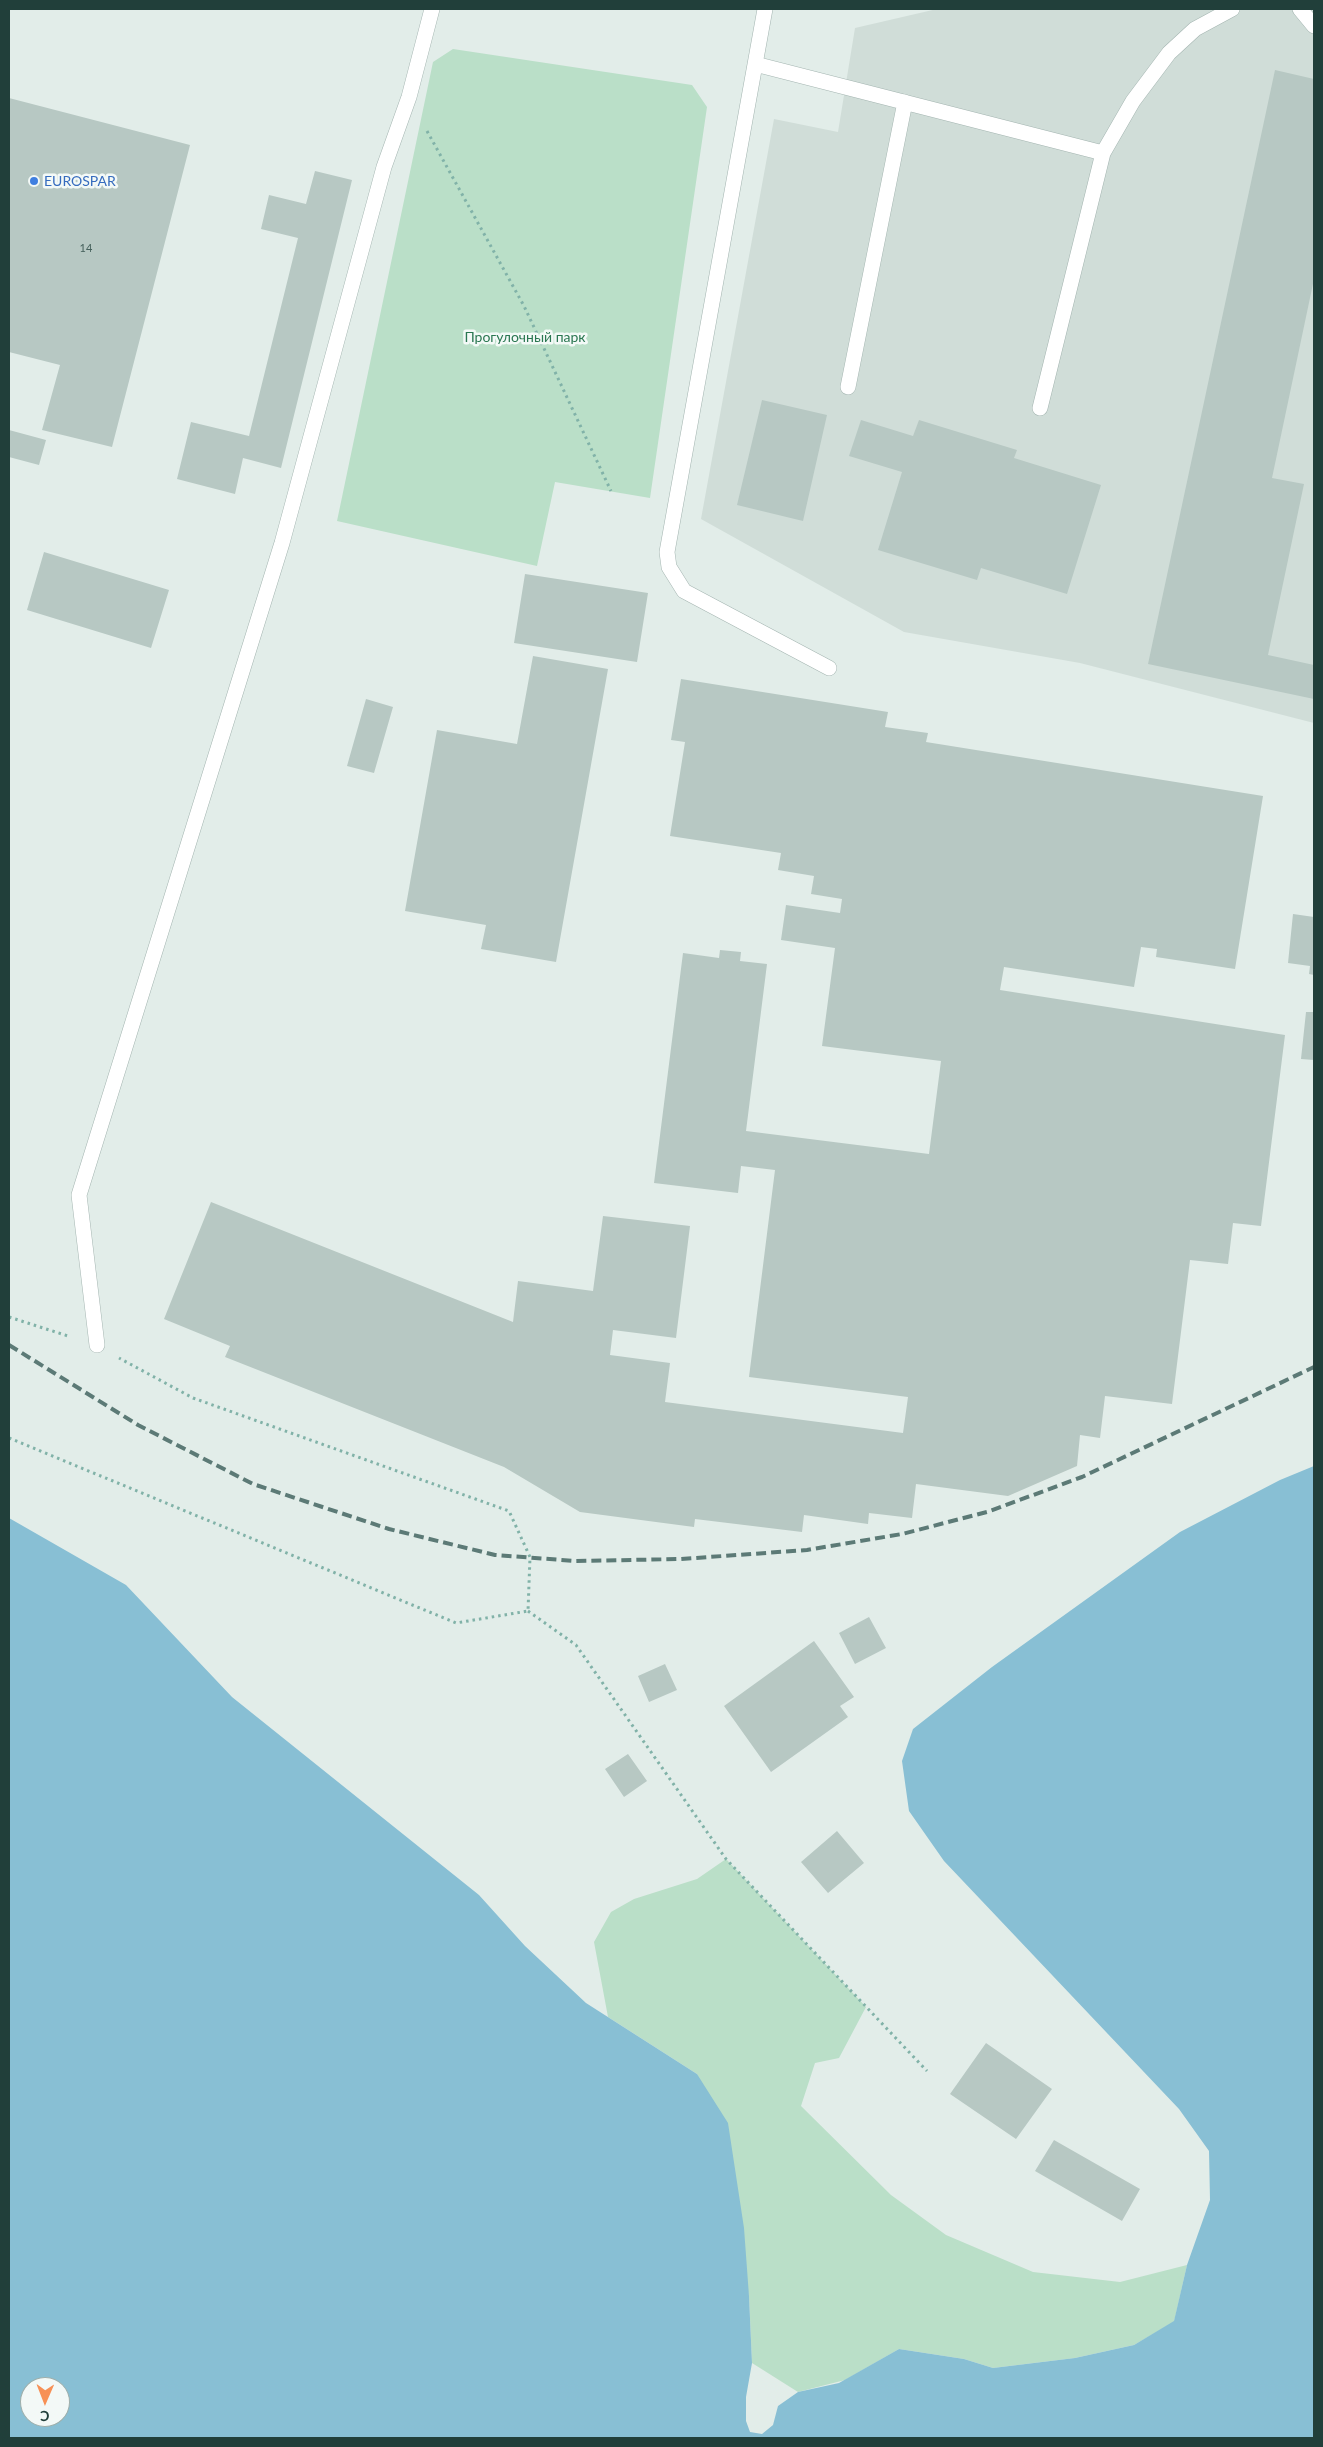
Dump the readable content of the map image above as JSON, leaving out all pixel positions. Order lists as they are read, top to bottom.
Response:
{
  "parks": ["Прогулочный парк"],
  "places": ["EUROSPAR"],
  "house_numbers": ["14"],
  "north": "bottom"
}
